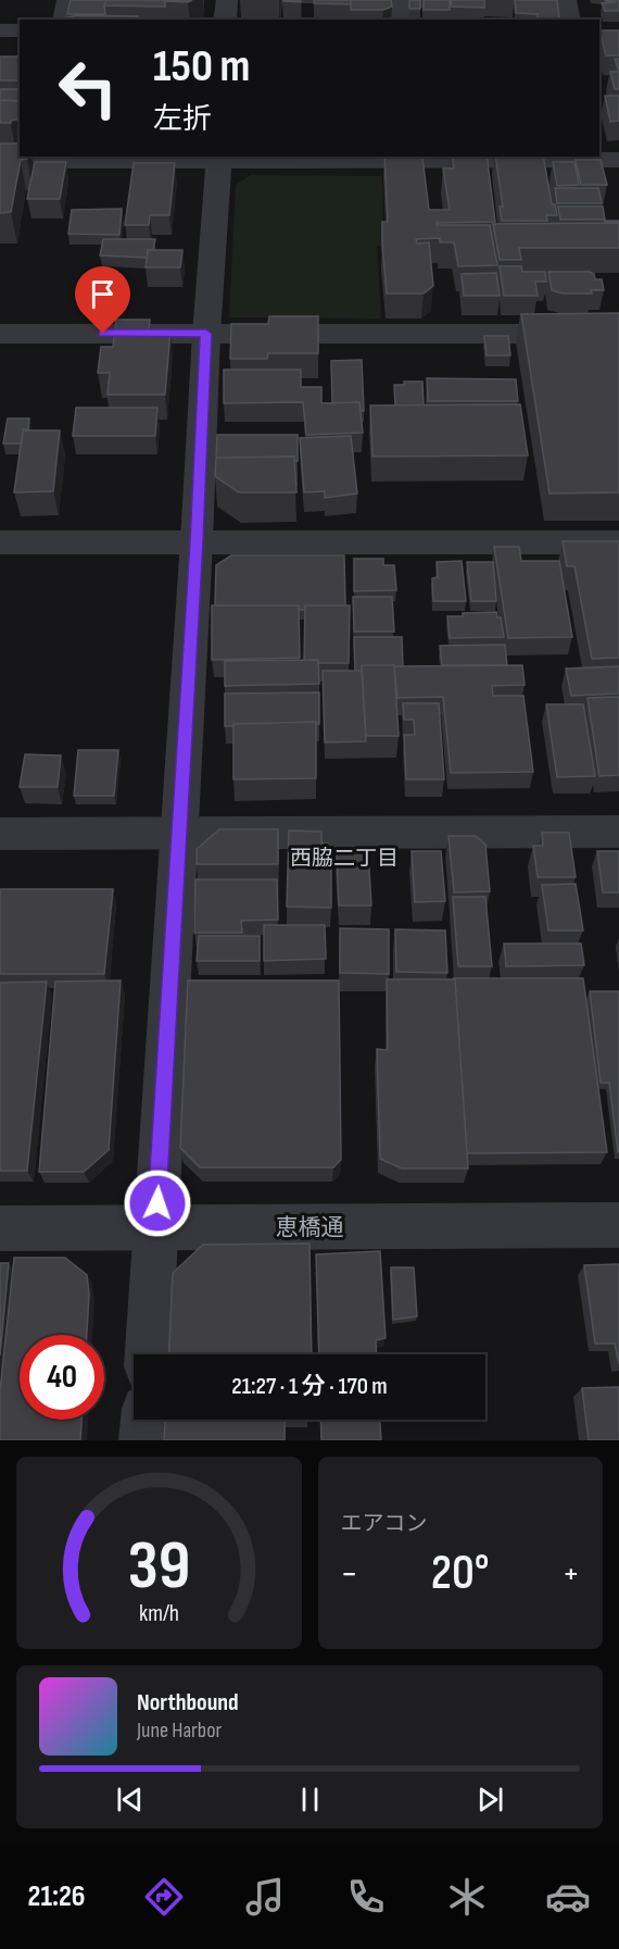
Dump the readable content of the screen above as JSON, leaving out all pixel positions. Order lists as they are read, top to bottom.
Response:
{
  "streets": {
    "street": ["恵橋通"]
  },
  "districts": ["西脇二丁目"],
  "page": {
    "turn": ["150 m", "左折"],
    "limit": "40",
    "trip": "21:27 · 1 分 · 170 m",
    "tile": "エアコン",
    "heat": ["−", "20°", "+"],
    "song": ["Northbound", "June Harbor"],
    "tabs": "21:26",
    "gauge": ["39", "km/h"]
  }
}
